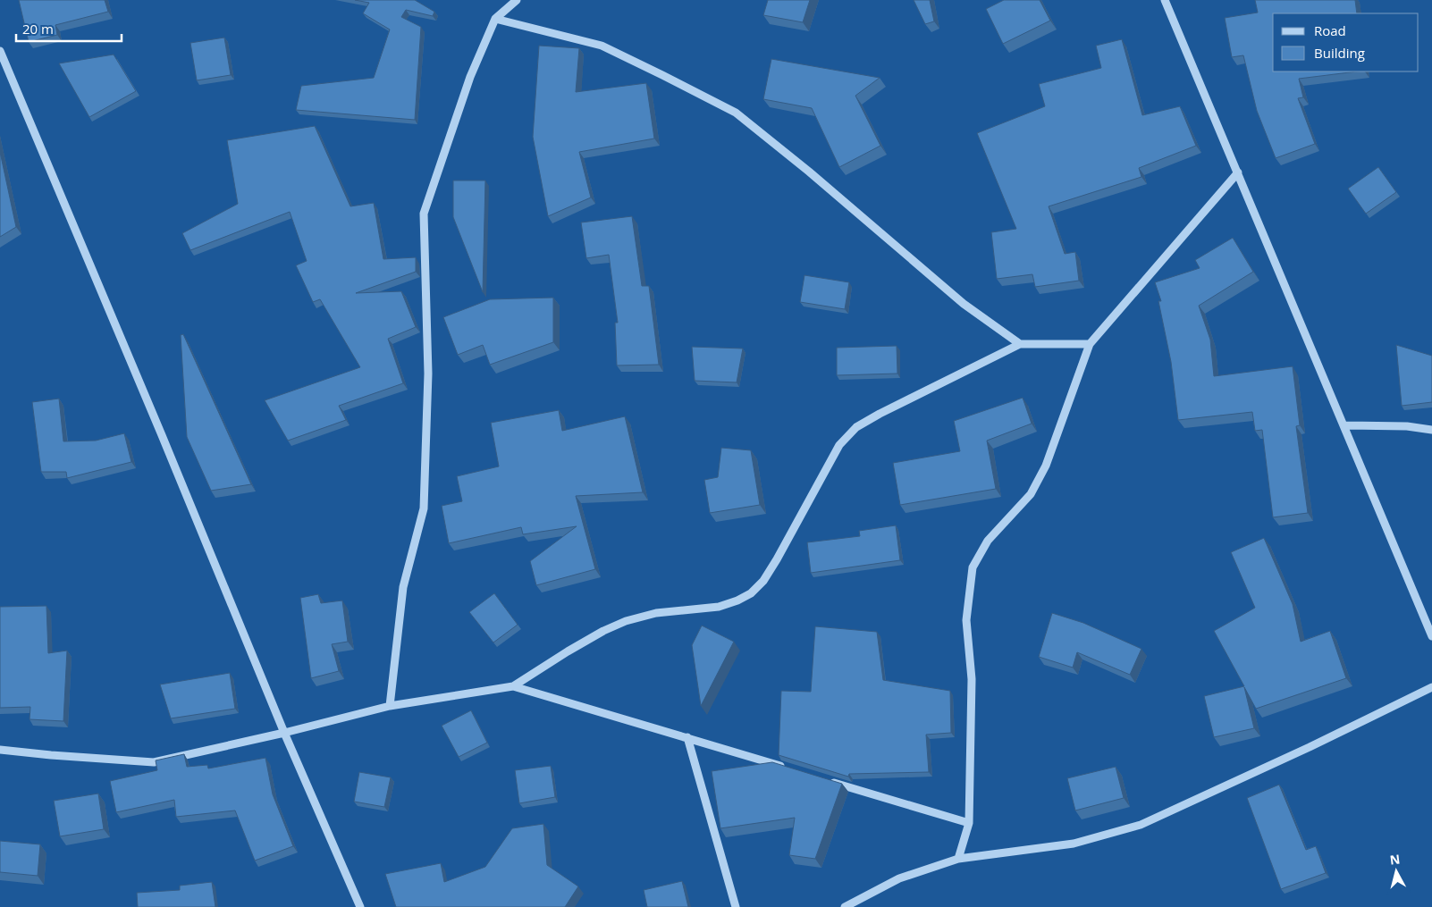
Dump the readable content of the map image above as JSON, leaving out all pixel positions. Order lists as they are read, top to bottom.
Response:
{
  "legend": ["Road", "Building"],
  "scale_bar": "20 m",
  "north": "top"
}
